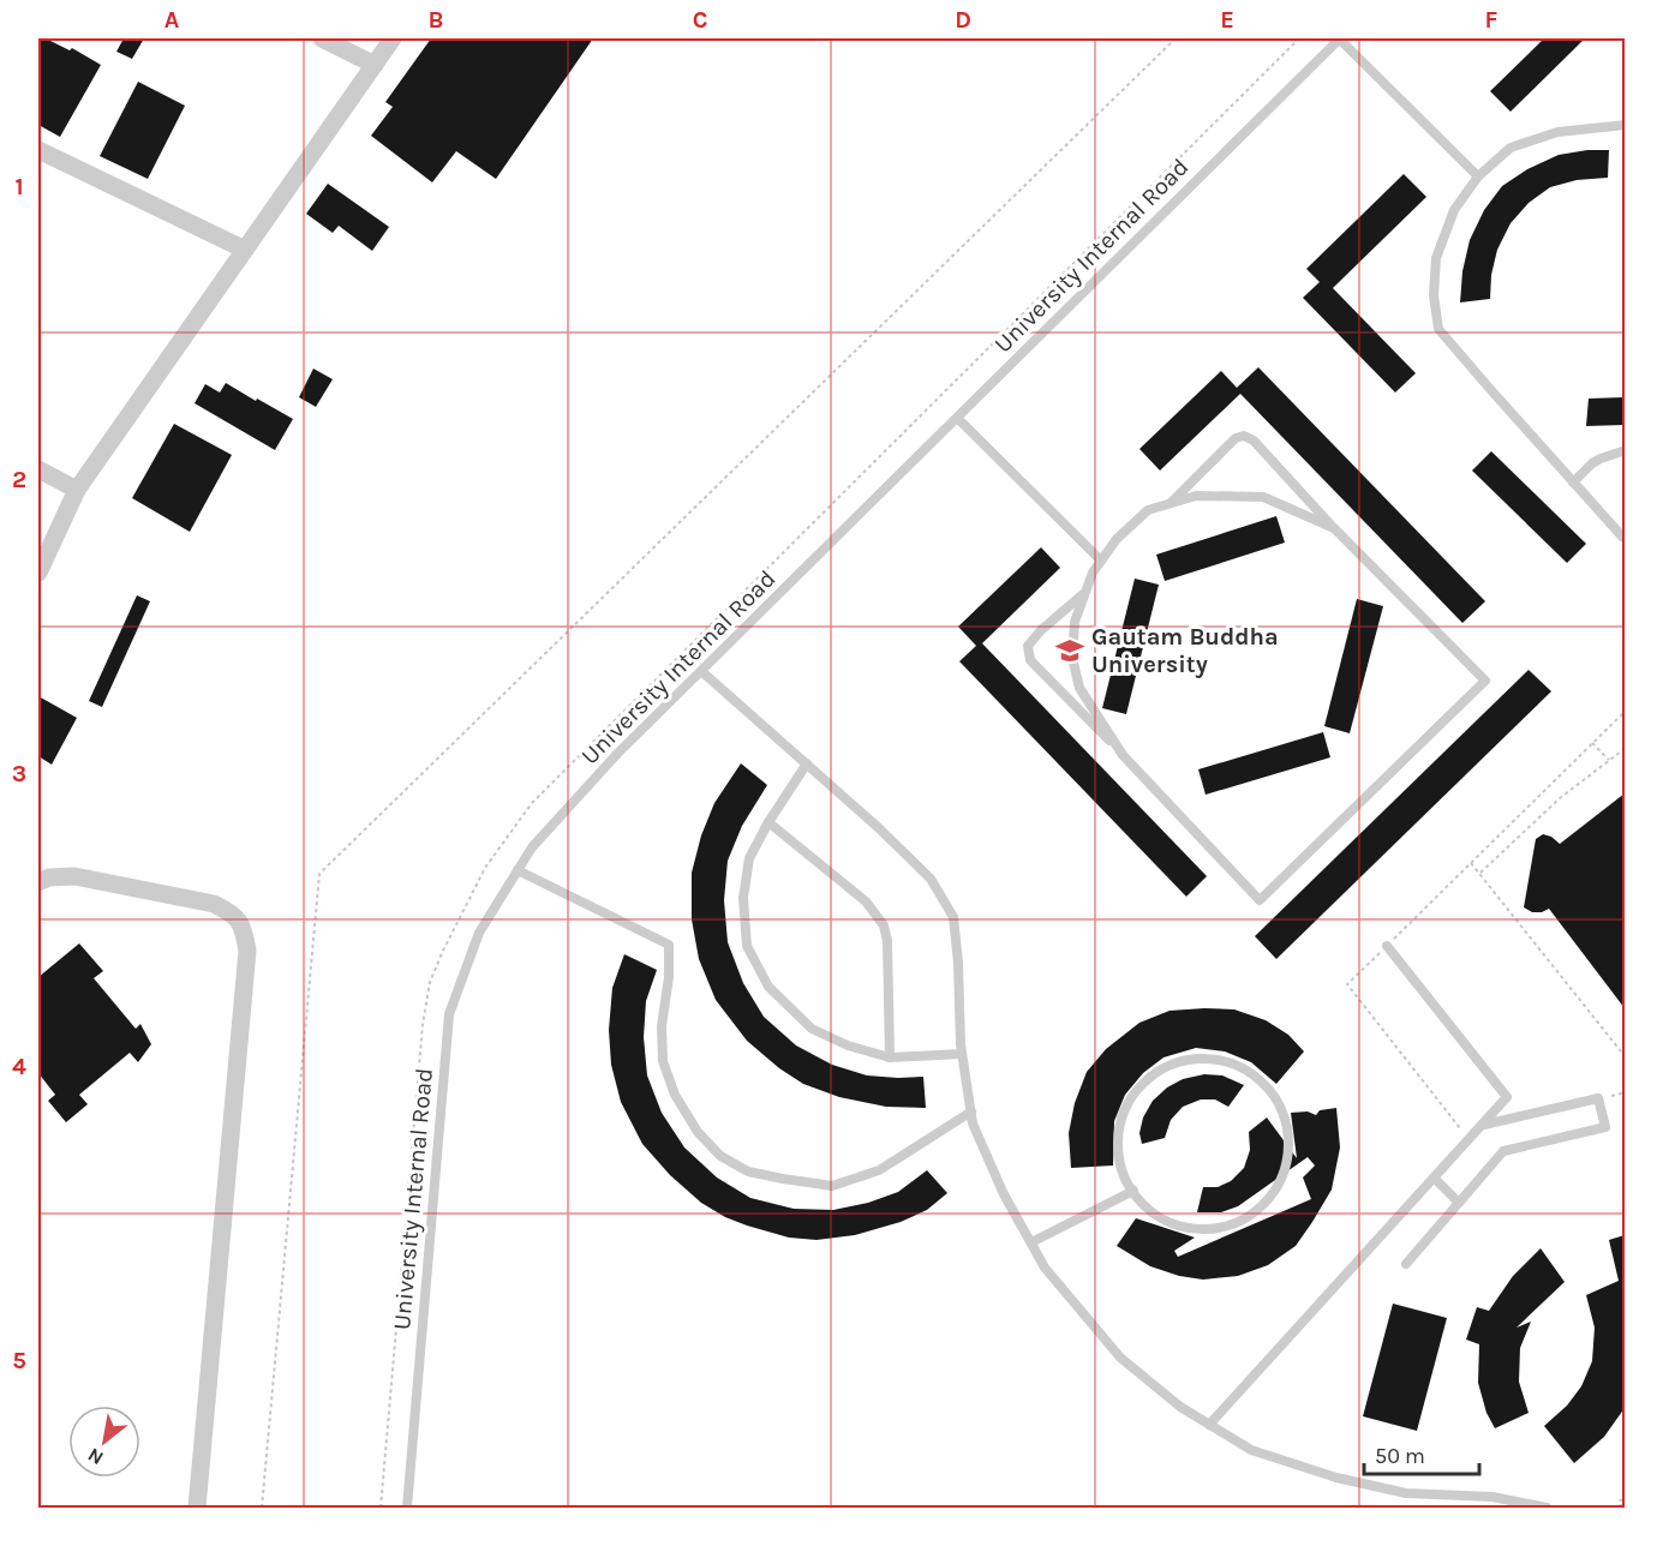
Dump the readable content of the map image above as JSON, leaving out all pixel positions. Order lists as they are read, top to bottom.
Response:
{
  "streets": {
    "lane": ["University Internal Road"]
  },
  "places": {
    "school or university": ["Gautam Buddha University"]
  },
  "scale_bar": "50 m",
  "north": "bottom left",
  "grid": {
    "columns": [
      "A",
      "B",
      "C",
      "D",
      "E",
      "F"
    ],
    "rows": [
      "1",
      "2",
      "3",
      "4",
      "5"
    ]
  }
}
